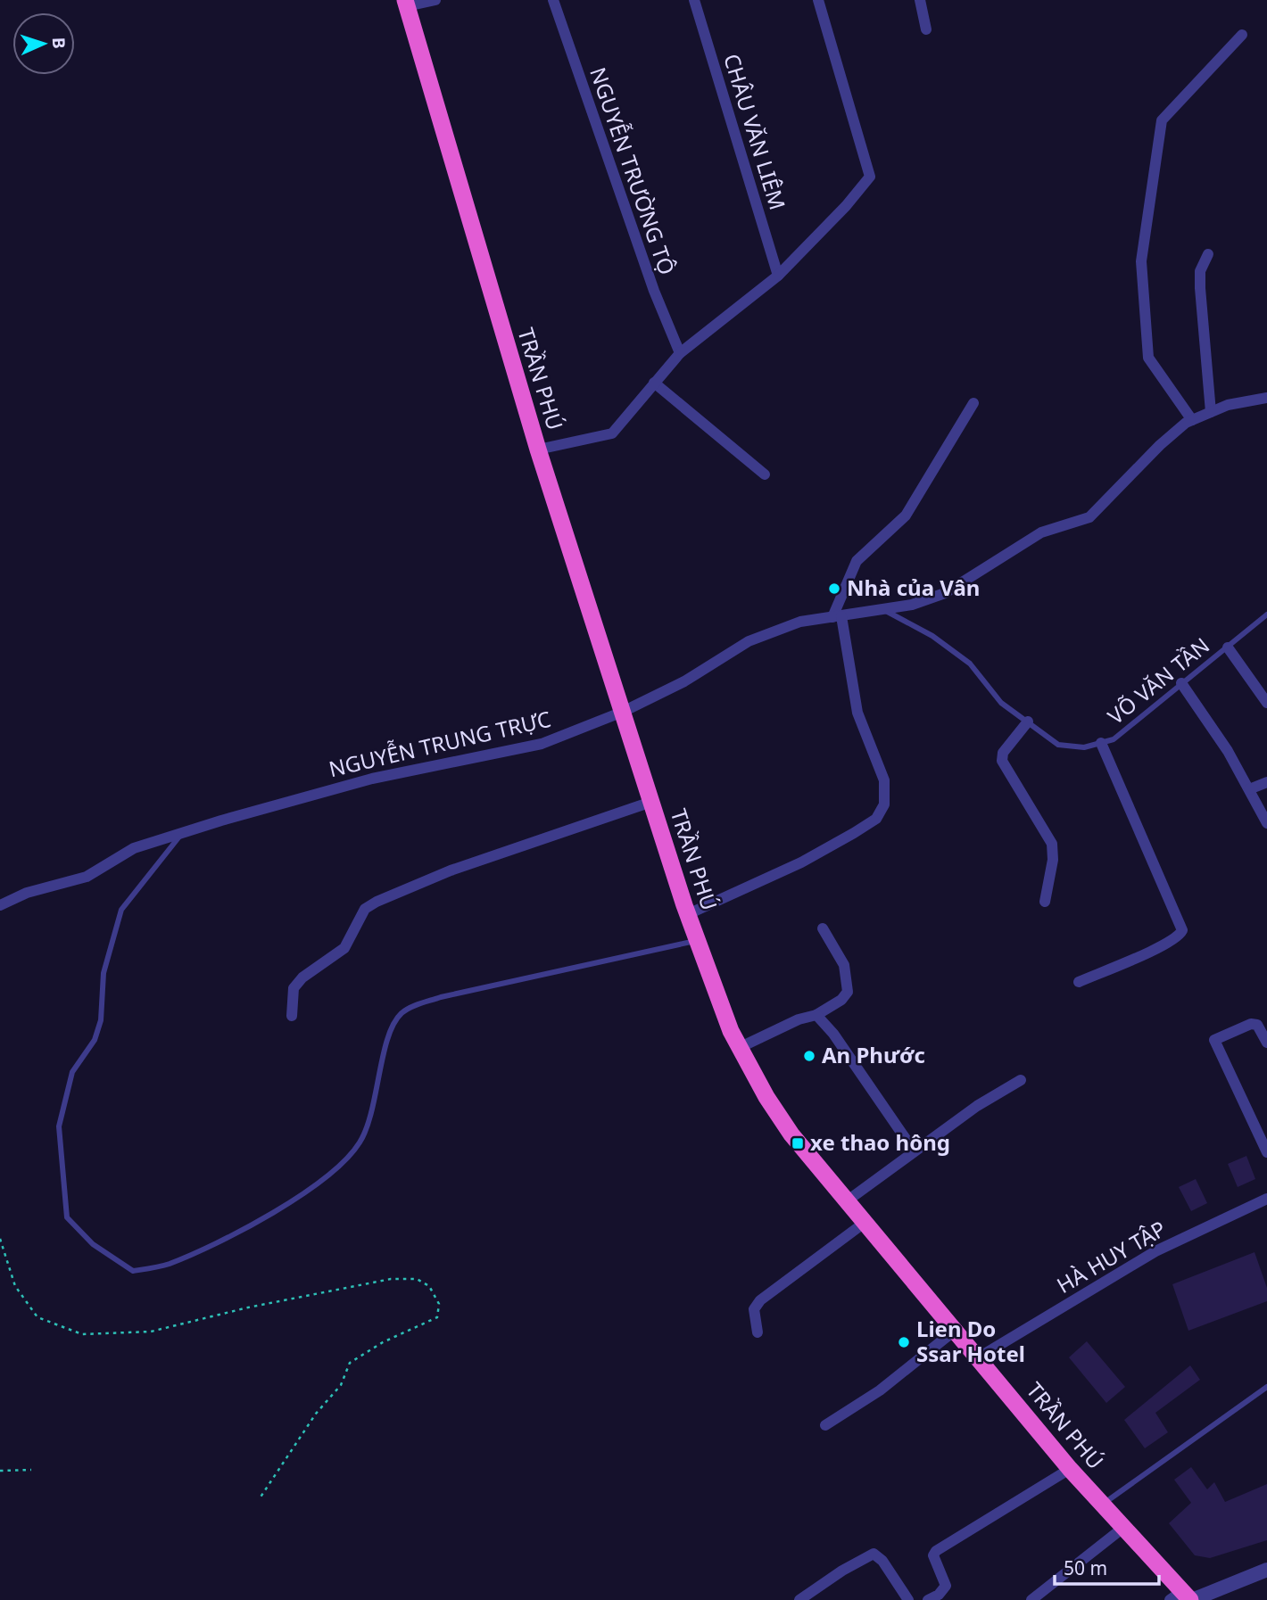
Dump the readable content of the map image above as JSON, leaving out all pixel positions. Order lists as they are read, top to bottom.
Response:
{
  "streets": {
    "highway": ["TRẦN PHÚ"],
    "street": [
      "CHÂU VĂN LIÊM",
      "NGUYỄN TRƯỜNG TỘ",
      "NGUYỄN TRUNG TRỰC",
      "HÀ HUY TẬP"
    ],
    "lane": ["VÕ VĂN TẦN"]
  },
  "crossings": [
    ["TRẦN PHÚ", "NGUYỄN TRUNG TRỰC"],
    ["TRẦN PHÚ", "HÀ HUY TẬP"],
    ["VÕ VĂN TẦN", "NGUYỄN TRUNG TRỰC"]
  ],
  "places": {
    "other": ["Nhà của Vân", "An Phước", "Lien Do Ssar Hotel"],
    "transit": ["xe thao hông"]
  },
  "scale_bar": "50 m",
  "north": "right"
}
